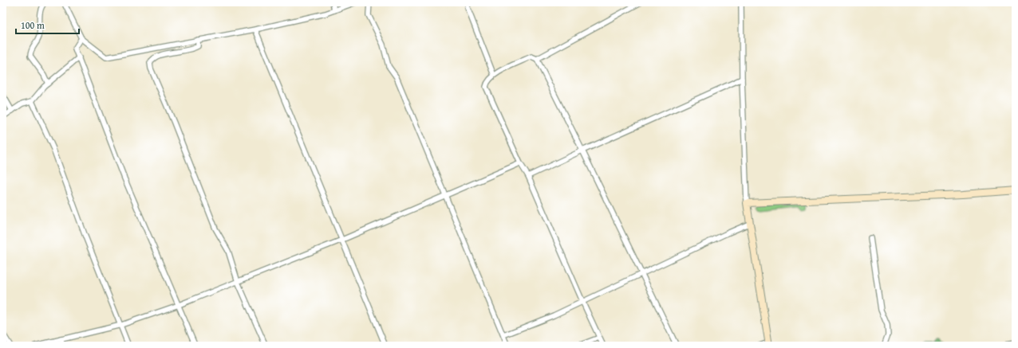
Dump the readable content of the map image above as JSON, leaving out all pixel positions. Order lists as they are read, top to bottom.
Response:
{
  "scale_bar": "100 m"
}
